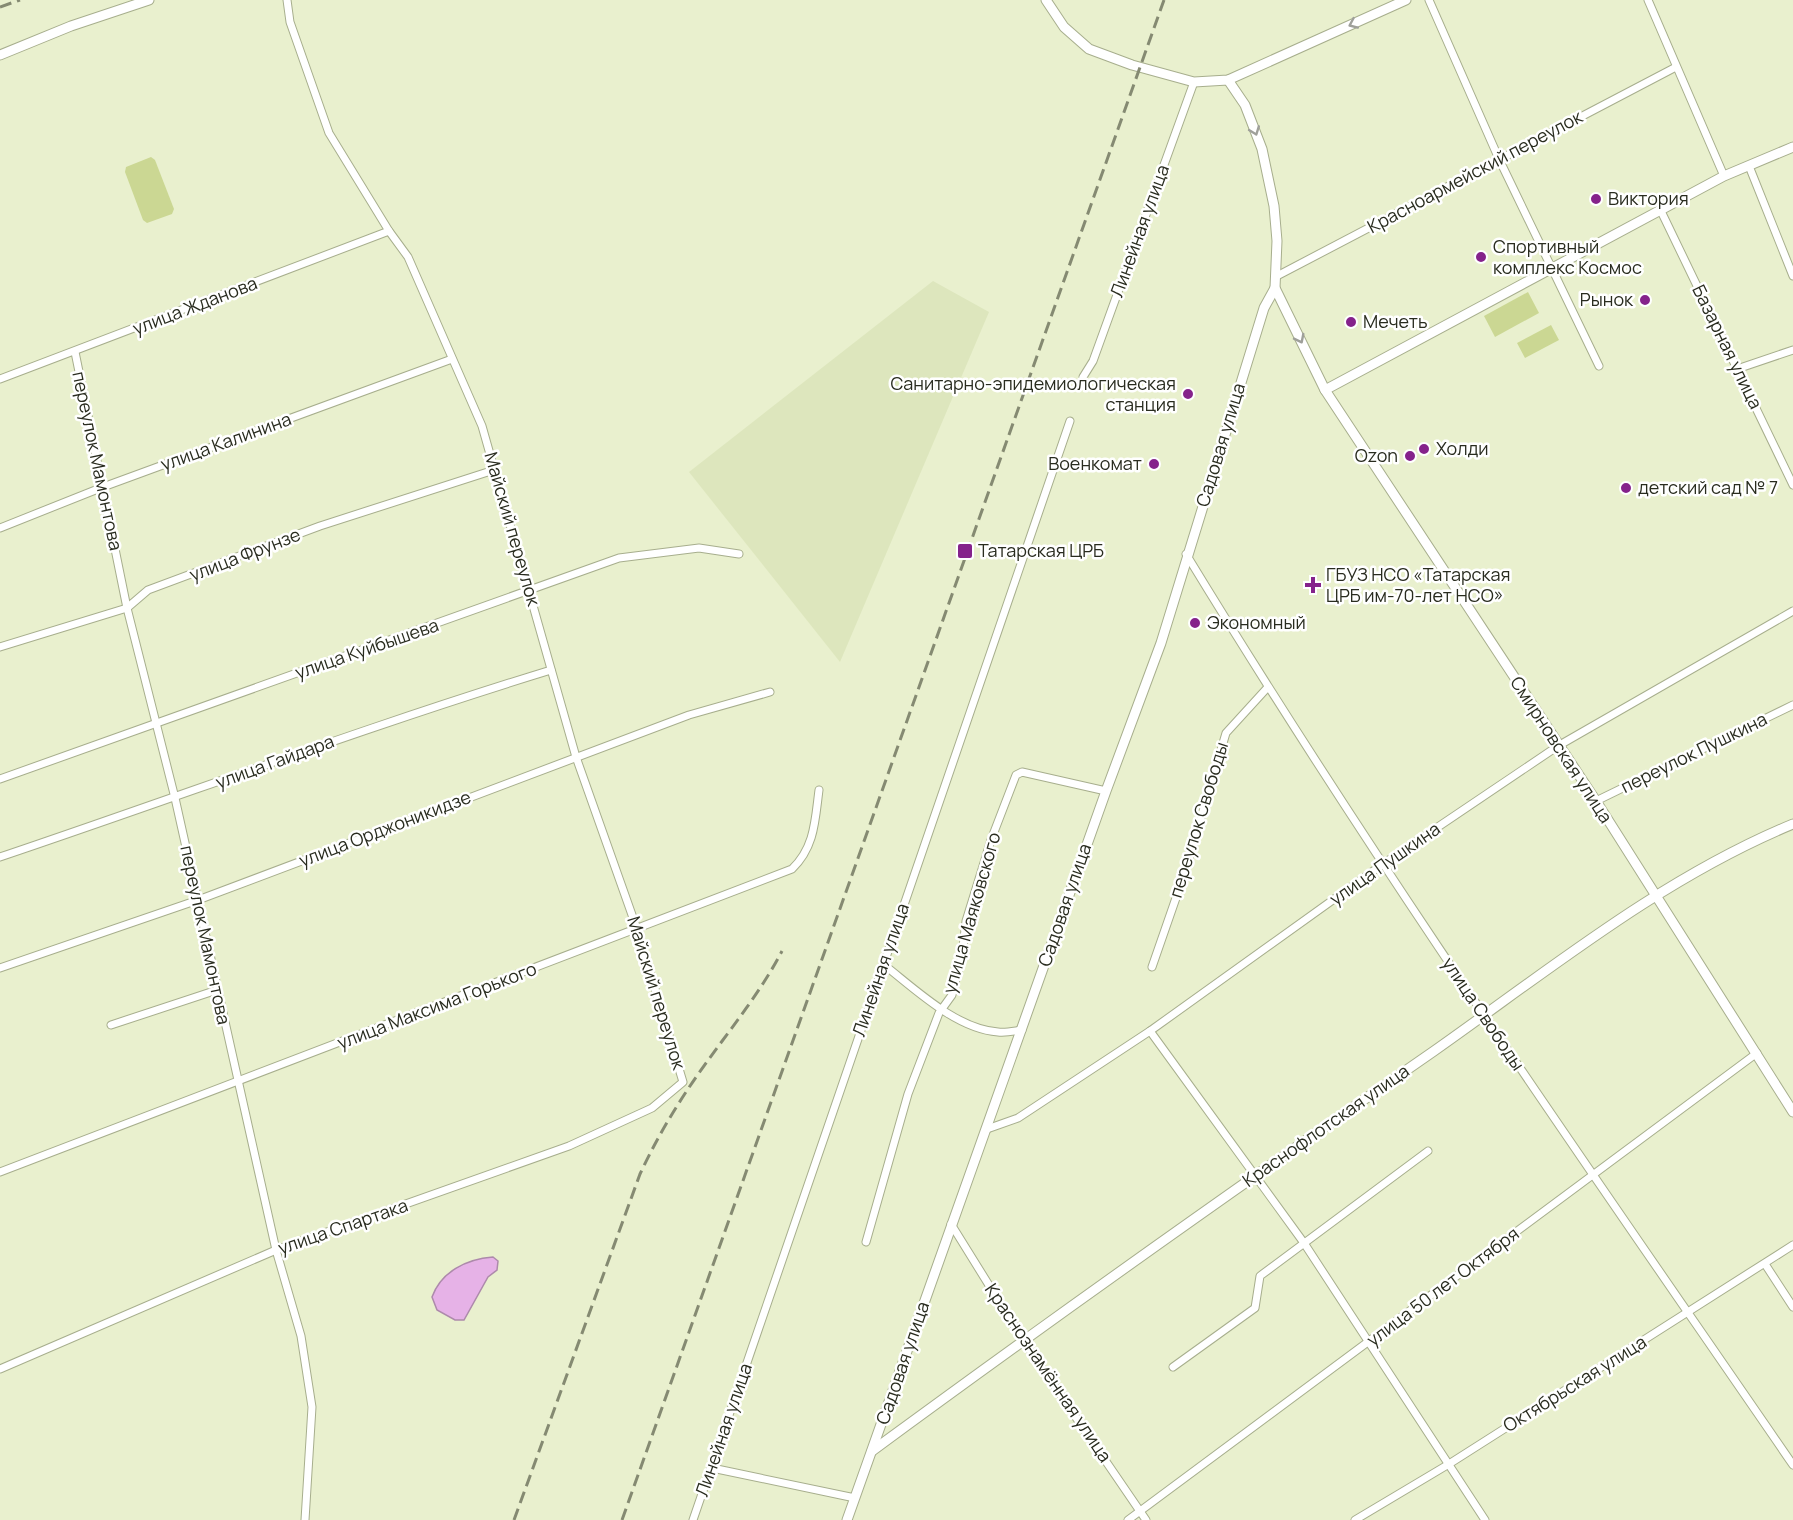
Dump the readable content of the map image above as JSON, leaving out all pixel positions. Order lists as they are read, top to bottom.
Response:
{
  "streets": {
    "street": [
      "Красноармейский переулок",
      "Линейная улица",
      "улица Жданова",
      "Базарная улица",
      "улица Калинина",
      "Садовая улица",
      "переулок Мамонтова",
      "Майский переулок",
      "улица Фрунзе",
      "улица Куйбышева",
      "Смирновская улица",
      "переулок Пушкина",
      "улица Гайдара",
      "переулок Свободы",
      "улица Орджоникидзе",
      "улица Пушкина",
      "улица Маяковского",
      "улица Максима Горького",
      "улица Свободы",
      "Краснофлотская улица",
      "улица Спартака",
      "улица 50 лет Октября",
      "Краснознамённая улица",
      "Октябрьская улица"
    ]
  },
  "crossings": [
    ["улица Жданова", "переулок Мамонтова"],
    ["улица Жданова", "Майский переулок"],
    ["улица Калинина", "переулок Мамонтова"],
    ["улица Калинина", "Майский переулок"],
    ["Садовая улица", "Смирновская улица"],
    ["Садовая улица", "улица Пушкина"],
    ["Садовая улица", "улица Маяковского"],
    ["Садовая улица", "улица Свободы"],
    ["Садовая улица", "Краснофлотская улица"],
    ["Садовая улица", "Краснознамённая улица"],
    ["переулок Мамонтова", "улица Фрунзе"],
    ["переулок Мамонтова", "улица Куйбышева"],
    ["переулок Мамонтова", "улица Гайдара"],
    ["переулок Мамонтова", "улица Орджоникидзе"],
    ["переулок Мамонтова", "улица Максима Горького"],
    ["переулок Мамонтова", "улица Спартака"],
    ["Майский переулок", "улица Фрунзе"],
    ["Майский переулок", "улица Куйбышева"],
    ["Майский переулок", "улица Гайдара"],
    ["Майский переулок", "улица Орджоникидзе"],
    ["Майский переулок", "улица Максима Горького"],
    ["Майский переулок", "улица Спартака"],
    ["Смирновская улица", "переулок Пушкина"],
    ["Смирновская улица", "улица Пушкина"],
    ["Смирновская улица", "Краснофлотская улица"],
    ["Смирновская улица", "улица 50 лет Октября"],
    ["переулок Свободы", "улица Свободы"],
    ["улица Пушкина", "улица Свободы"],
    ["улица Свободы", "Краснофлотская улица"],
    ["улица Свободы", "улица 50 лет Октября"],
    ["улица Свободы", "Октябрьская улица"],
    ["Краснофлотская улица", "Краснознамённая улица"],
    ["улица 50 лет Октября", "Краснознамённая улица"]
  ],
  "places": {
    "other": [
      "Виктория",
      "Спортивный комплекс Космос",
      "Рынок",
      "Мечеть",
      "Санитарно-эпидемиологическая станция",
      "Холди",
      "Ozon",
      "Военкомат",
      "детский сад № 7",
      "Экономный"
    ],
    "transit": ["Татарская ЦРБ"],
    "health": ["ГБУЗ НСО «Татарская ЦРБ им-70-лет НСО»"]
  }
}
